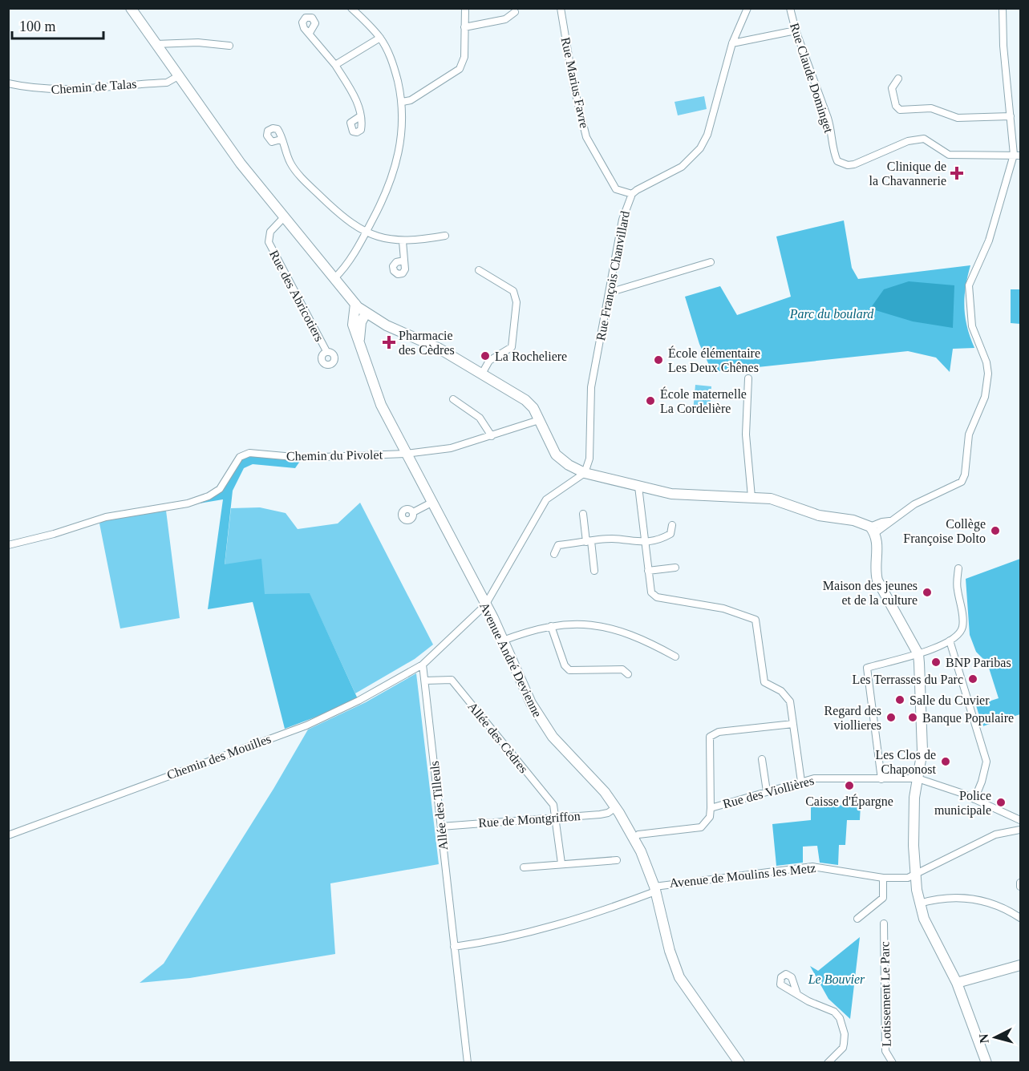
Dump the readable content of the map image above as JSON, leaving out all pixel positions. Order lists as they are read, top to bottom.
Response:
{
  "streets": {
    "main road": ["Avenue André Devienne"],
    "street": [
      "Rue Claude Dominget",
      "Rue Marius Favre",
      "Chemin de Talas",
      "Rue François Chanvillard",
      "Rue des Abricotiers",
      "Chemin du Pivolet",
      "Allée des Cèdres",
      "Chemin des Mouilles",
      "Rue des Viollières",
      "Allée des Tilleuls",
      "Rue de Montgriffon",
      "Avenue de Moulins les Metz",
      "Lotissement Le Parc"
    ]
  },
  "crossings": [
    ["Rue Marius Favre", "Rue François Chanvillard"],
    ["Rue François Chanvillard", "Chemin des Mouilles"],
    ["Chemin du Pivolet", "Avenue André Devienne"],
    ["Avenue André Devienne", "Chemin des Mouilles"],
    ["Avenue André Devienne", "Rue des Viollières"],
    ["Avenue André Devienne", "Rue de Montgriffon"],
    ["Avenue André Devienne", "Avenue de Moulins les Metz"],
    ["Allée des Cèdres", "Allée des Tilleuls"],
    ["Allée des Cèdres", "Rue de Montgriffon"],
    ["Chemin des Mouilles", "Allée des Tilleuls"],
    ["Allée des Tilleuls", "Rue de Montgriffon"],
    ["Allée des Tilleuls", "Avenue de Moulins les Metz"]
  ],
  "parks": ["Parc du boulard", "Le Bouvier"],
  "places": {
    "health": ["Clinique de la Chavannerie", "Pharmacie des Cèdres"],
    "other": [
      "La Rocheliere",
      "École élémentaire Les Deux Chênes",
      "École maternelle La Cordelière",
      "Collège Françoise Dolto",
      "Maison des jeunes et de la culture",
      "BNP Paribas",
      "Les Terrasses du Parc",
      "Salle du Cuvier",
      "Regard des viollieres",
      "Banque Populaire",
      "Les Clos de Chaponost",
      "Caisse d'Épargne",
      "Police municipale"
    ]
  },
  "scale_bar": "100 m",
  "north": "left"
}
